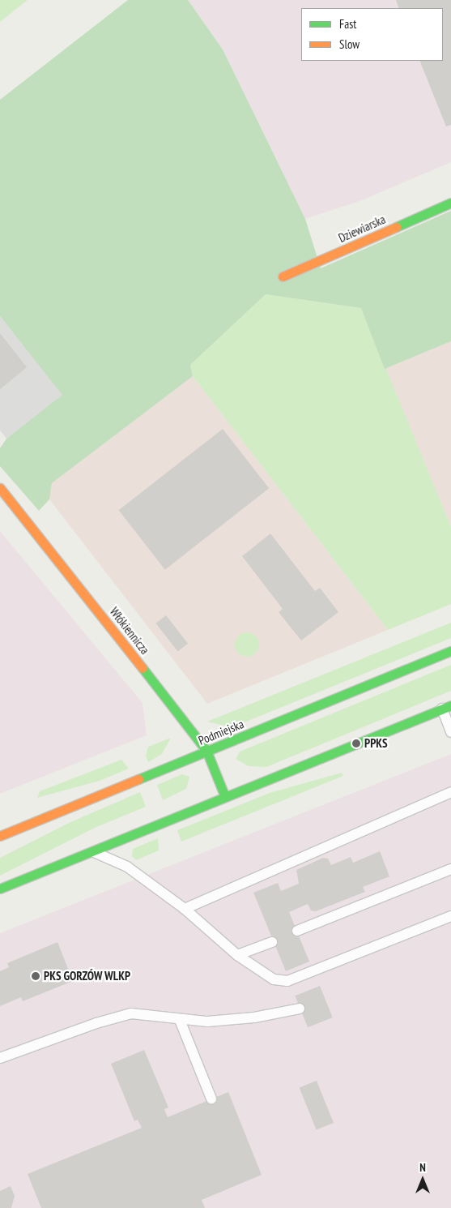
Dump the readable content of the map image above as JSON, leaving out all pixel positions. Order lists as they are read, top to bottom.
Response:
{
  "streets": {
    "main road": ["Dziewiarska", "Włókiennicza", "Podmiejska"]
  },
  "crossings": [
    ["Włókiennicza", "Podmiejska"]
  ],
  "places": ["PPKS", "PKS GORZÓW WLKP"],
  "legend": ["Fast", "Slow"],
  "north": "top"
}
